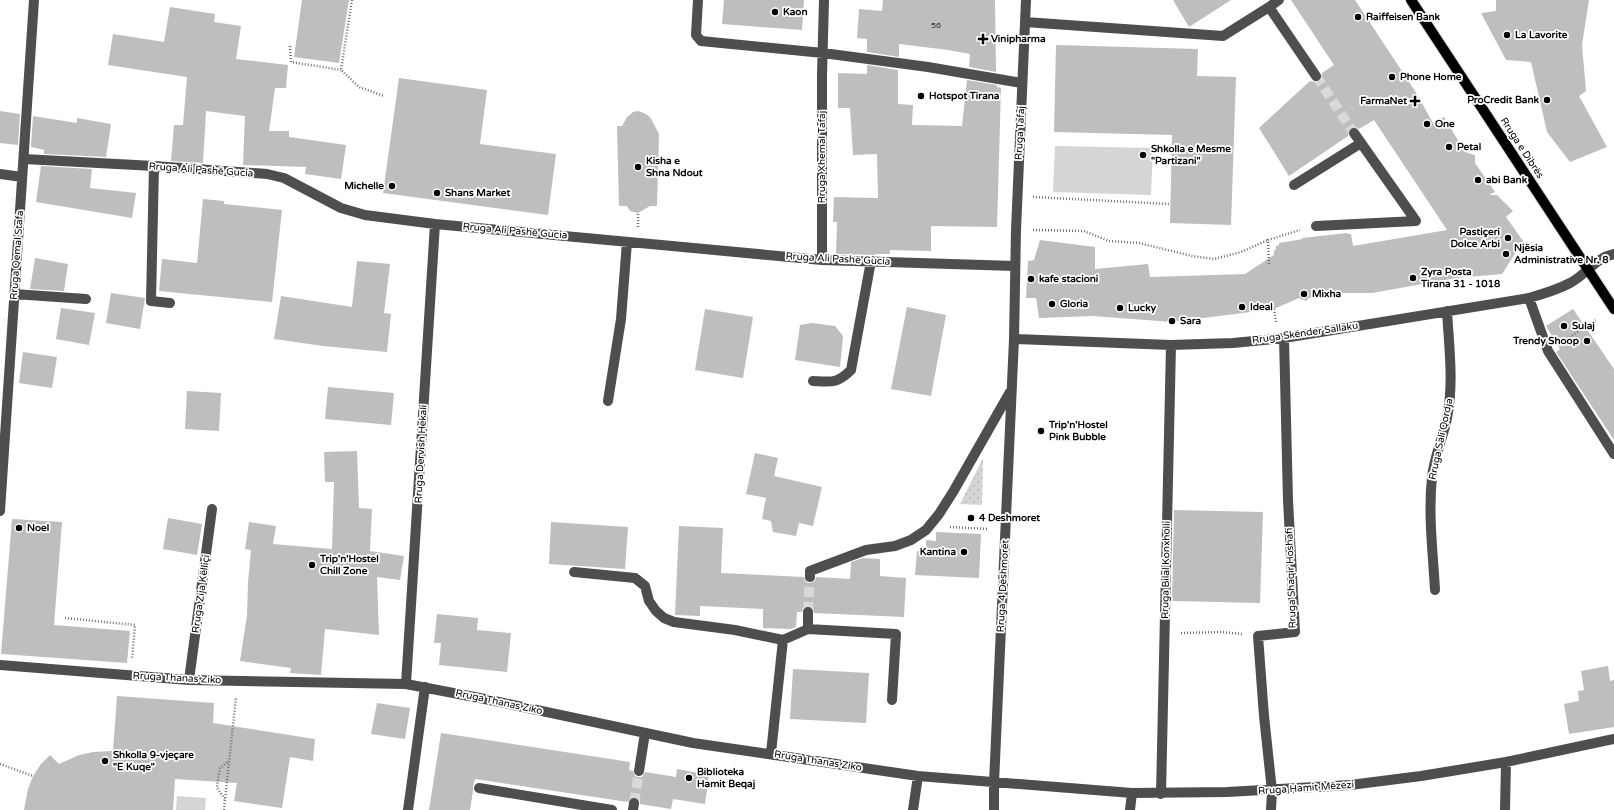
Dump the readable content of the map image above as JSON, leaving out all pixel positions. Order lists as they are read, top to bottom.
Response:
{
  "streets": {
    "main road": ["Rruga e Dibrës"],
    "street": [
      "Rruga Tafaj",
      "Rruga Xhemal Tafaj",
      "Rruga Ali Pashë Gucia",
      "Rruga Qemal Stafa",
      "Rruga Skënder Sallaku",
      "Rruga Sali Qordja",
      "Rruga Dervish Hekali",
      "Rruga Bilal Konxholli",
      "Rruga Shaqir Hoshafi",
      "Rruga 4 Dëshmorët",
      "Rruga Zija Këlliçi",
      "Rruga Thanas Ziko",
      "Rruga Hamit Mëzezi"
    ]
  },
  "crossings": [
    ["Rruga Tafaj", "Rruga Ali Pashë Gucia"],
    ["Rruga Tafaj", "Rruga 4 Dëshmorët"],
    ["Rruga e Dibrës", "Rruga Skënder Sallaku"],
    ["Rruga Xhemal Tafaj", "Rruga Ali Pashë Gucia"],
    ["Rruga Ali Pashë Gucia", "Rruga Qemal Stafa"],
    ["Rruga Ali Pashë Gucia", "Rruga Dervish Hekali"],
    ["Rruga Ali Pashë Gucia", "Rruga 4 Dëshmorët"],
    ["Rruga Skënder Sallaku", "Rruga Sali Qordja"],
    ["Rruga Skënder Sallaku", "Rruga Bilal Konxholli"],
    ["Rruga Skënder Sallaku", "Rruga Shaqir Hoshafi"],
    ["Rruga Skënder Sallaku", "Rruga 4 Dëshmorët"],
    ["Rruga Dervish Hekali", "Rruga Thanas Ziko"],
    ["Rruga Bilal Konxholli", "Rruga Hamit Mëzezi"],
    ["Rruga 4 Dëshmorët", "Rruga Thanas Ziko"],
    ["Rruga 4 Dëshmorët", "Rruga Hamit Mëzezi"],
    ["Rruga Zija Këlliçi", "Rruga Thanas Ziko"],
    ["Rruga Thanas Ziko", "Rruga Hamit Mëzezi"]
  ],
  "places": {
    "other": [
      "Kaon",
      "Raiffeisen Bank",
      "La Lavorite",
      "Phone Home",
      "Hotspot Tirana",
      "ProCredit Bank",
      "One",
      "Petal",
      "Shkolla e Mesme \"Partizani\"",
      "Kisha e Shna Ndout",
      "abi Bank",
      "Michelle",
      "Shans Market",
      "Pastiçeri Dolce Arbi",
      "Njësia Administrative Nr. 8",
      "Zyra Posta Tirana 31 - 1018",
      "kafe stacioni",
      "Mixha",
      "Gloria",
      "Ideal",
      "Lucky",
      "Sara",
      "Sulaj",
      "Trendy Shoop",
      "Trip'n'Hostel Pink Bubble",
      "4 Deshmoret",
      "Noel",
      "Kantina",
      "Trip'n'Hostel Chill Zone",
      "Shkolla 9-vjeçare \"E Kuqe\"",
      "Biblioteka Hamit Beqaj"
    ],
    "health": ["Vinipharma", "FarmaNet"]
  },
  "house_numbers": ["56"]
}
